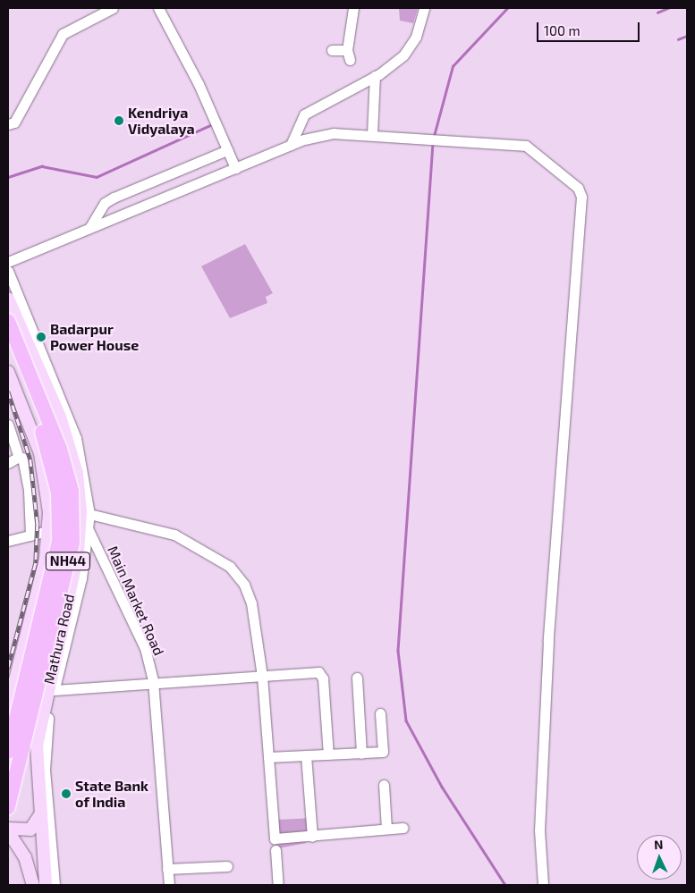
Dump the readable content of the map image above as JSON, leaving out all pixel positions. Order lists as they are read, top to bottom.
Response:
{
  "streets": {
    "highway": ["NH44", "Mathura Road"],
    "street": ["Main Market Road"]
  },
  "crossings": [
    ["Main Market Road", "Mathura Road"]
  ],
  "places": ["Kendriya Vidyalaya", "Badarpur Power House", "State Bank of India"],
  "scale_bar": "100 m",
  "north": "top"
}
